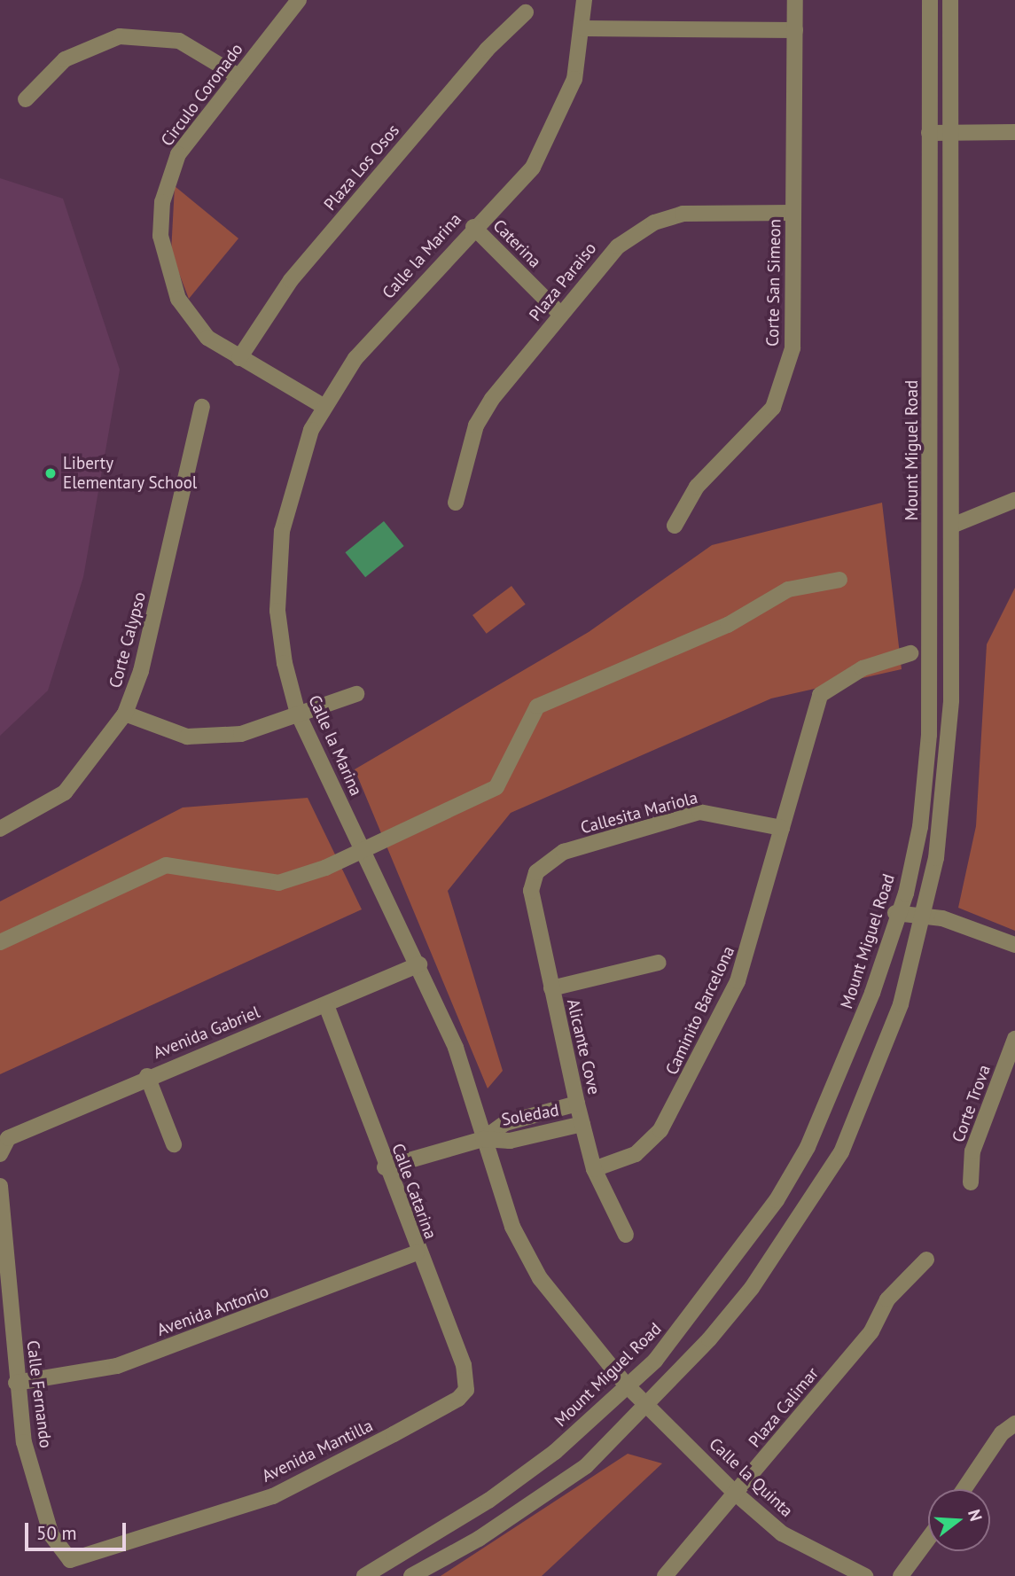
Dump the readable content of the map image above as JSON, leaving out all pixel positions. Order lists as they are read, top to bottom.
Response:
{
  "streets": {
    "street": [
      "Circulo Coronado",
      "Plaza Los Osos",
      "Caterina",
      "Calle la Marina",
      "Plaza Paraiso",
      "Corte San Simeon",
      "Mount Miguel Road",
      "Corte Calypso",
      "Callesita Mariola",
      "Caminito Barcelona",
      "Avenida Gabriel",
      "Alicante Cove",
      "Corte Trova",
      "Soledad",
      "Calle Catarina",
      "Avenida Antonio",
      "Calle Fernando",
      "Plaza Calimar",
      "Avenida Mantilla",
      "Calle la Quinta"
    ]
  },
  "crossings": [
    ["Circulo Coronado", "Plaza Los Osos"],
    ["Circulo Coronado", "Calle la Marina"],
    ["Caterina", "Calle la Marina"],
    ["Caterina", "Plaza Paraiso"],
    ["Calle la Marina", "Mount Miguel Road"],
    ["Calle la Marina", "Avenida Gabriel"],
    ["Calle la Marina", "Soledad"],
    ["Calle la Marina", "Calle la Quinta"],
    ["Plaza Paraiso", "Corte San Simeon"],
    ["Mount Miguel Road", "Calle la Quinta"],
    ["Callesita Mariola", "Caminito Barcelona"],
    ["Callesita Mariola", "Alicante Cove"],
    ["Caminito Barcelona", "Alicante Cove"],
    ["Avenida Gabriel", "Calle Catarina"],
    ["Alicante Cove", "Soledad"],
    ["Soledad", "Calle Catarina"],
    ["Calle Catarina", "Avenida Antonio"],
    ["Calle Catarina", "Avenida Mantilla"],
    ["Avenida Antonio", "Calle Fernando"],
    ["Calle Fernando", "Avenida Mantilla"],
    ["Plaza Calimar", "Calle la Quinta"]
  ],
  "places": ["Liberty Elementary School"],
  "scale_bar": "50 m",
  "north": "right"
}
